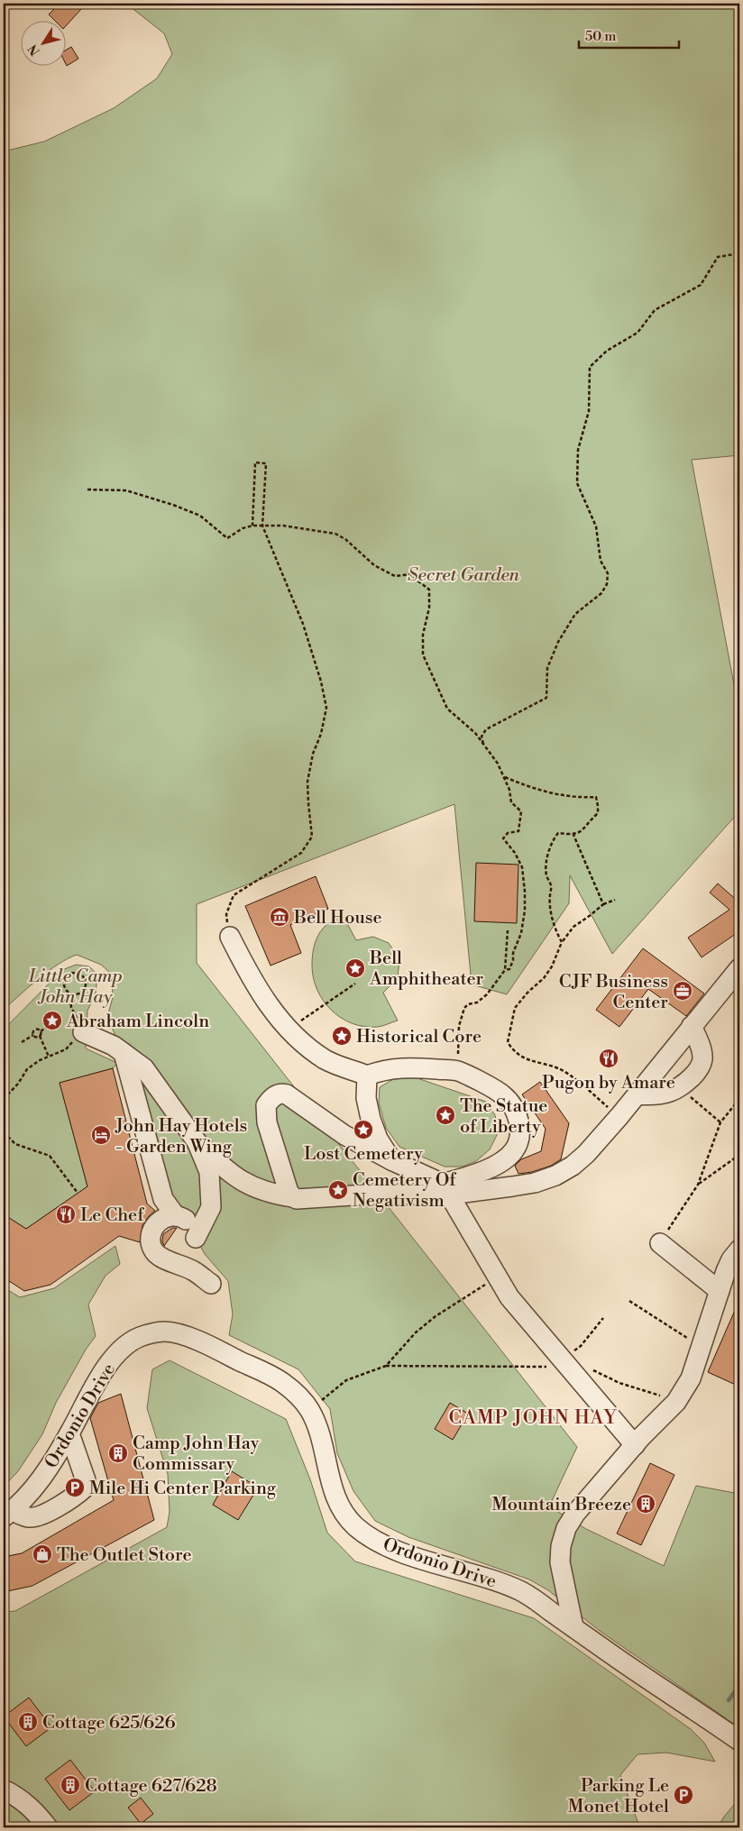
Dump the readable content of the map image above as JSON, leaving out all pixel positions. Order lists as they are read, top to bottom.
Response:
{
  "streets": {
    "street": ["Ordonio Drive"]
  },
  "districts": ["CAMP JOHN HAY"],
  "parks": ["Secret Garden", "Little Camp John Hay"],
  "places": {
    "museum": ["Bell House"],
    "place": [
      "Bell Amphitheater",
      "Abraham Lincoln",
      "Historical Core",
      "The Statue of Liberty",
      "Lost Cemetery",
      "Cemetery Of Negativism"
    ],
    "office": ["CJF Business Center"],
    "restaurant": ["Pugon by Amare", "Le Chef"],
    "hotel": ["John Hay Hotels - Garden Wing"],
    "building": [
      "Camp John Hay Commissary",
      "Mountain Breeze",
      "Cottage 625/626",
      "Cottage 627/628"
    ],
    "parking": ["Mile Hi Center Parking", "Parking Le Monet Hotel"],
    "shop": ["The Outlet Store"]
  },
  "scale_bar": "50 m",
  "north": "bottom left"
}
